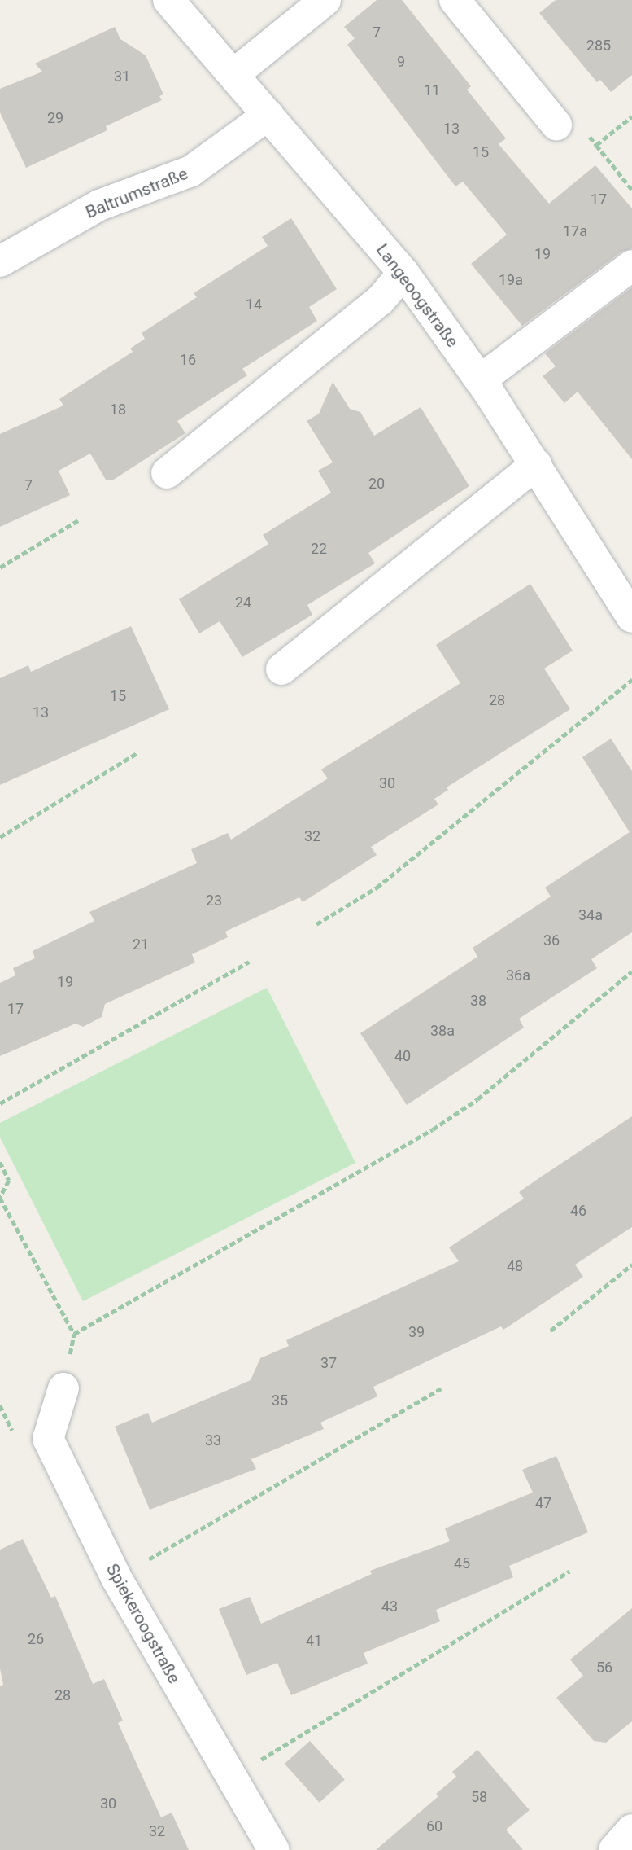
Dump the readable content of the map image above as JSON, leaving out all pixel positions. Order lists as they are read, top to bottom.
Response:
{
  "streets": {
    "street": ["Baltrumstraße", "Langeoogstraße", "Spiekeroogstraße"]
  },
  "crossings": [
    ["Baltrumstraße", "Langeoogstraße"]
  ],
  "house_numbers": [
    "7",
    "285",
    "9",
    "31",
    "11",
    "29",
    "13",
    "15",
    "17",
    "17a",
    "19",
    "19a",
    "14",
    "16",
    "18",
    "20",
    "7",
    "22",
    "24",
    "15",
    "28",
    "13",
    "30",
    "32",
    "23",
    "34a",
    "36",
    "21",
    "36a",
    "19",
    "38",
    "17",
    "38a",
    "40",
    "46",
    "48",
    "39",
    "37",
    "35",
    "33",
    "47",
    "45",
    "43",
    "26",
    "41",
    "56",
    "28",
    "58",
    "30",
    "60",
    "32"
  ]
}
